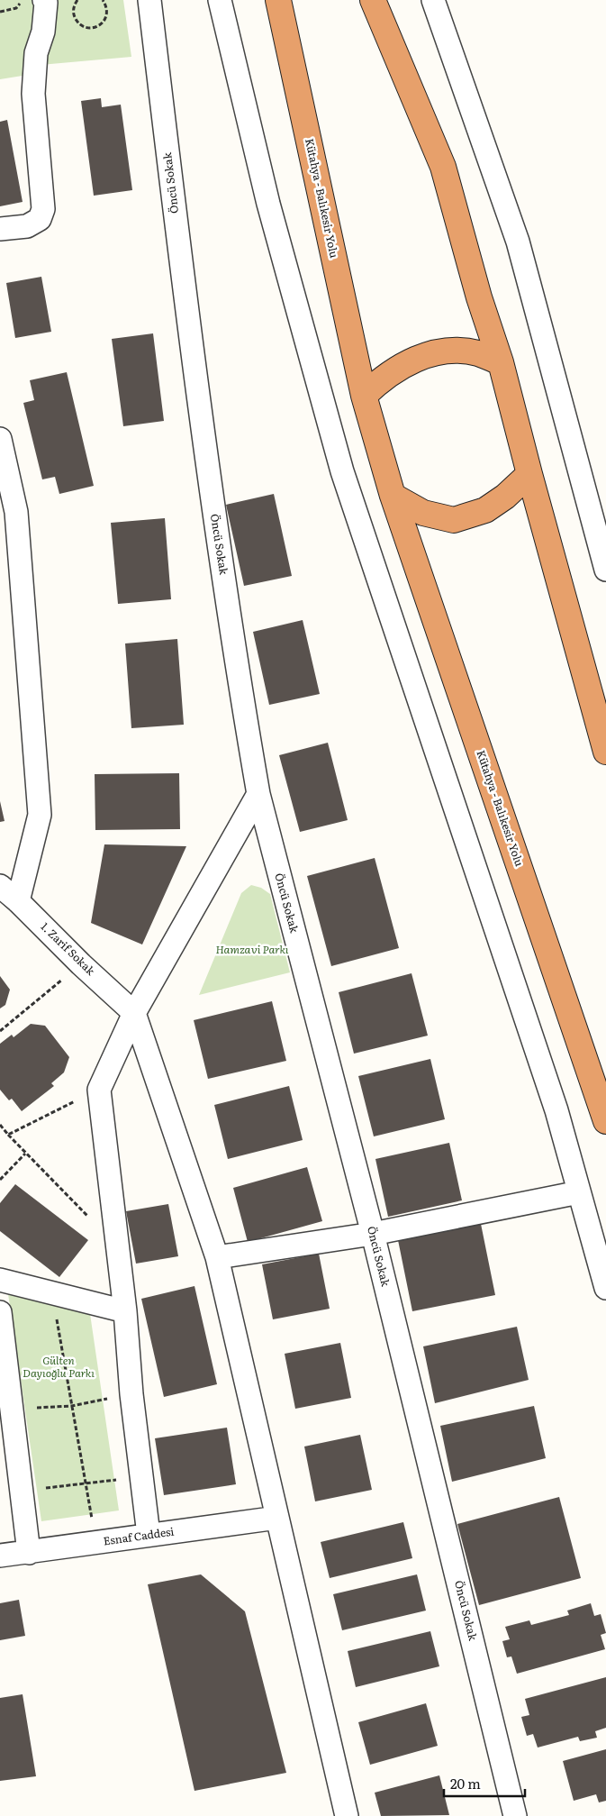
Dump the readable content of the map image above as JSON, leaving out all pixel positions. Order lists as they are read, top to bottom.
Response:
{
  "streets": {
    "highway": ["Kütahya - Balıkesir Yolu"],
    "street": ["Öncü Sokak", "1. Zarif Sokak", "Esnaf Caddesi"]
  },
  "parks": ["Hamzavi Parkı", "Gülten Dayıoğlu Parkı"],
  "scale_bar": "20 m"
}
